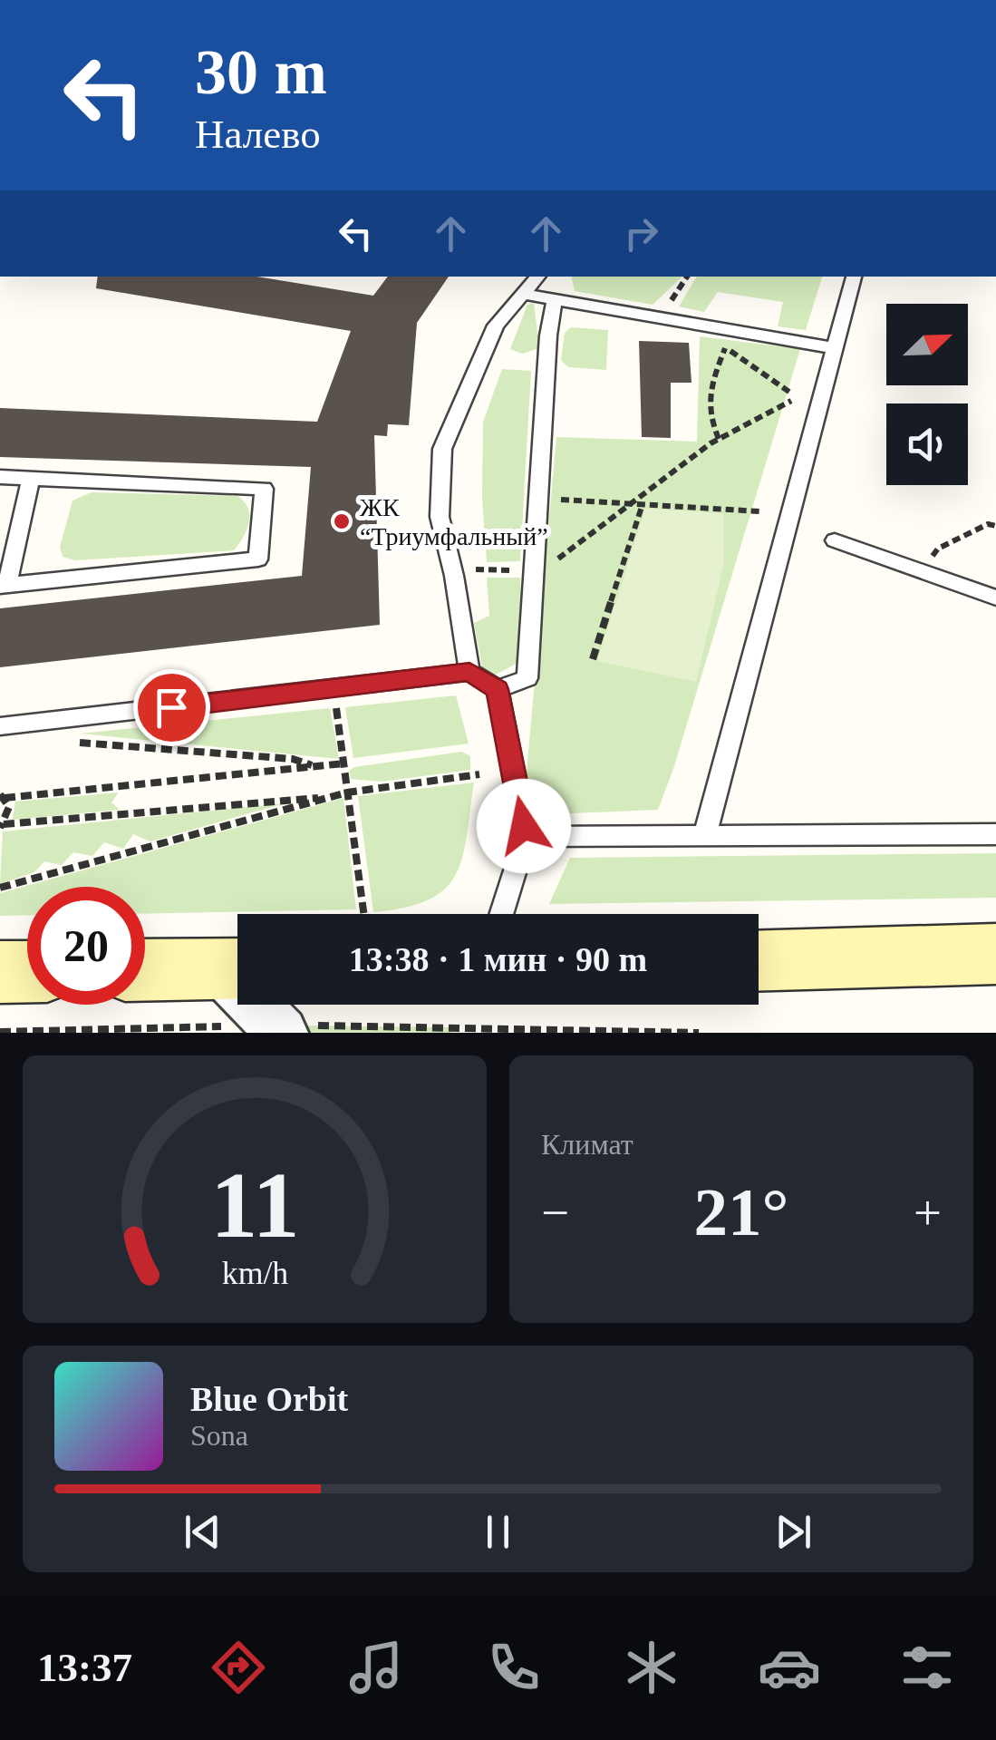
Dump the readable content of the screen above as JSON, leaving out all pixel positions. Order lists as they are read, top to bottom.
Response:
{
  "places": ["ЖК “Триумфальный”"],
  "north": "top right",
  "page": {
    "turn": ["30 m", "Налево"],
    "limit": "20",
    "trip": "13:38 · 1 мин · 90 m",
    "tile": "Климат",
    "heat": ["−", "21°", "+"],
    "song": ["Blue Orbit", "Sona"],
    "tabs": "13:37",
    "gauge": ["11", "km/h"]
  }
}
